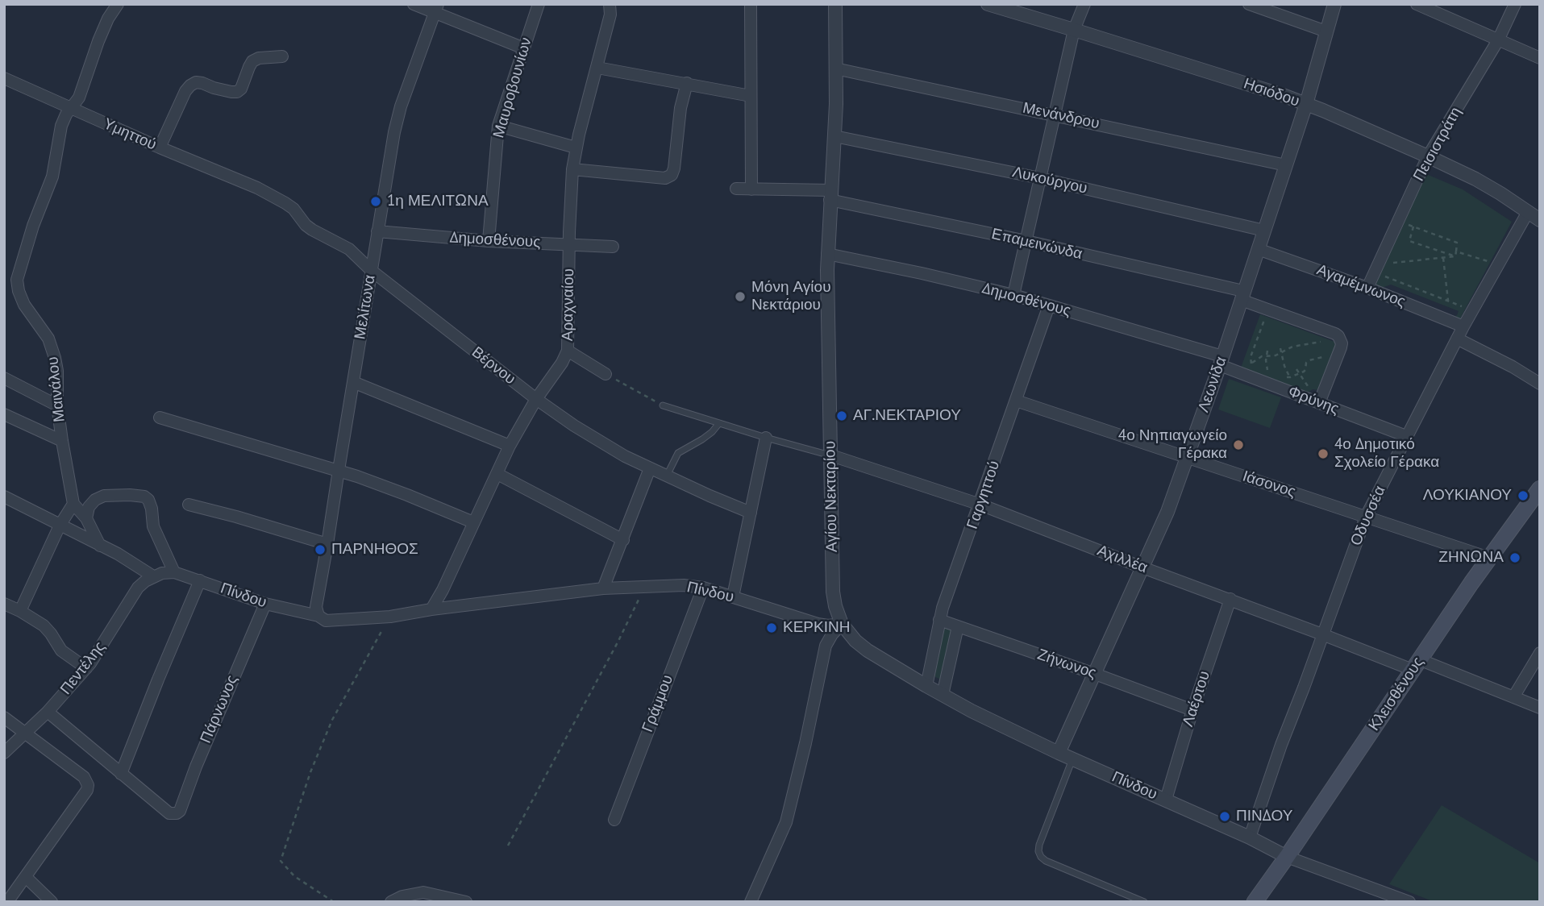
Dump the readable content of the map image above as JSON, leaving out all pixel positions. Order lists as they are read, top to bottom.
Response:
{
  "streets": {
    "main road": ["Κλεισθένους"],
    "street": [
      "Μαυροβουνίων",
      "Ησιόδου",
      "Μενάνδρου",
      "Υμηττού",
      "Πεισιστράτη",
      "Λυκούργου",
      "Δημοσθένους",
      "Επαμεινώνδα",
      "Αγαμέμνωνος",
      "Αραχναίου",
      "Μελίτωνα",
      "Βέρνου",
      "Λεωνίδα",
      "Μαινάλου",
      "Φρύνης",
      "Ιάσονος",
      "Γαργηττού",
      "Αγίου Νεκταρίου",
      "Οδυσσέα",
      "Αχιλλέα",
      "Πίνδου",
      "Ζήνωνος",
      "Πεντέλης",
      "Λαέρτου",
      "Γράμμου",
      "Πάρνωνος"
    ]
  },
  "crossings": [
    ["Μαυροβουνίων", "Δημοσθένους"],
    ["Ησιόδου", "Πεισιστράτη"],
    ["Ησιόδου", "Λεωνίδα"],
    ["Ησιόδου", "Οδυσσέα"],
    ["Μενάνδρου", "Λεωνίδα"],
    ["Μενάνδρου", "Αγίου Νεκταρίου"],
    ["Υμηττού", "Βέρνου"],
    ["Υμηττού", "Μαινάλου"],
    ["Πεισιστράτη", "Αγαμέμνωνος"],
    ["Λυκούργου", "Λεωνίδα"],
    ["Λυκούργου", "Αγίου Νεκταρίου"],
    ["Δημοσθένους", "Αραχναίου"],
    ["Δημοσθένους", "Μελίτωνα"],
    ["Δημοσθένους", "Λεωνίδα"],
    ["Δημοσθένους", "Φρύνης"],
    ["Δημοσθένους", "Γαργηττού"],
    ["Δημοσθένους", "Αγίου Νεκταρίου"],
    ["Επαμεινώνδα", "Λεωνίδα"],
    ["Επαμεινώνδα", "Φρύνης"],
    ["Επαμεινώνδα", "Αγίου Νεκταρίου"],
    ["Αγαμέμνωνος", "Λεωνίδα"],
    ["Αγαμέμνωνος", "Οδυσσέα"],
    ["Αραχναίου", "Βέρνου"],
    ["Αραχναίου", "Πίνδου"],
    ["Μελίτωνα", "Βέρνου"],
    ["Μελίτωνα", "Πίνδου"],
    ["Λεωνίδα", "Φρύνης"],
    ["Λεωνίδα", "Ιάσονος"],
    ["Λεωνίδα", "Αχιλλέα"],
    ["Λεωνίδα", "Πίνδου"],
    ["Λεωνίδα", "Ζήνωνος"],
    ["Φρύνης", "Οδυσσέα"],
    ["Ιάσονος", "Γαργηττού"],
    ["Ιάσονος", "Οδυσσέα"],
    ["Ιάσονος", "Κλεισθένους"],
    ["Γαργηττού", "Αχιλλέα"],
    ["Γαργηττού", "Πίνδου"],
    ["Γαργηττού", "Ζήνωνος"],
    ["Αγίου Νεκταρίου", "Αχιλλέα"],
    ["Αγίου Νεκταρίου", "Πίνδου"],
    ["Οδυσσέα", "Αχιλλέα"],
    ["Οδυσσέα", "Πίνδου"],
    ["Αχιλλέα", "Κλεισθένους"],
    ["Αχιλλέα", "Λαέρτου"],
    ["Πίνδου", "Πεντέλης"],
    ["Πίνδου", "Κλεισθένους"],
    ["Πίνδου", "Λαέρτου"],
    ["Πίνδου", "Γράμμου"],
    ["Πίνδου", "Πάρνωνος"],
    ["Ζήνωνος", "Λαέρτου"]
  ],
  "places": [
    "1η ΜΕΛΙΤΩΝΑ",
    "Μόνη Αγίου Νεκτάριου",
    "ΑΓ.ΝΕΚΤΑΡΙΟΥ",
    "4ο Νηπιαγωγείο Γέρακα",
    "4ο Δημοτικό Σχολείο Γέρακα",
    "ΛΟΥΚΙΑΝΟΥ",
    "ΠΑΡΝΗΘΟΣ",
    "ΖΗΝΩΝΑ",
    "ΚΕΡΚΙΝΗ",
    "ΠΙΝΔΟΥ"
  ]
}
